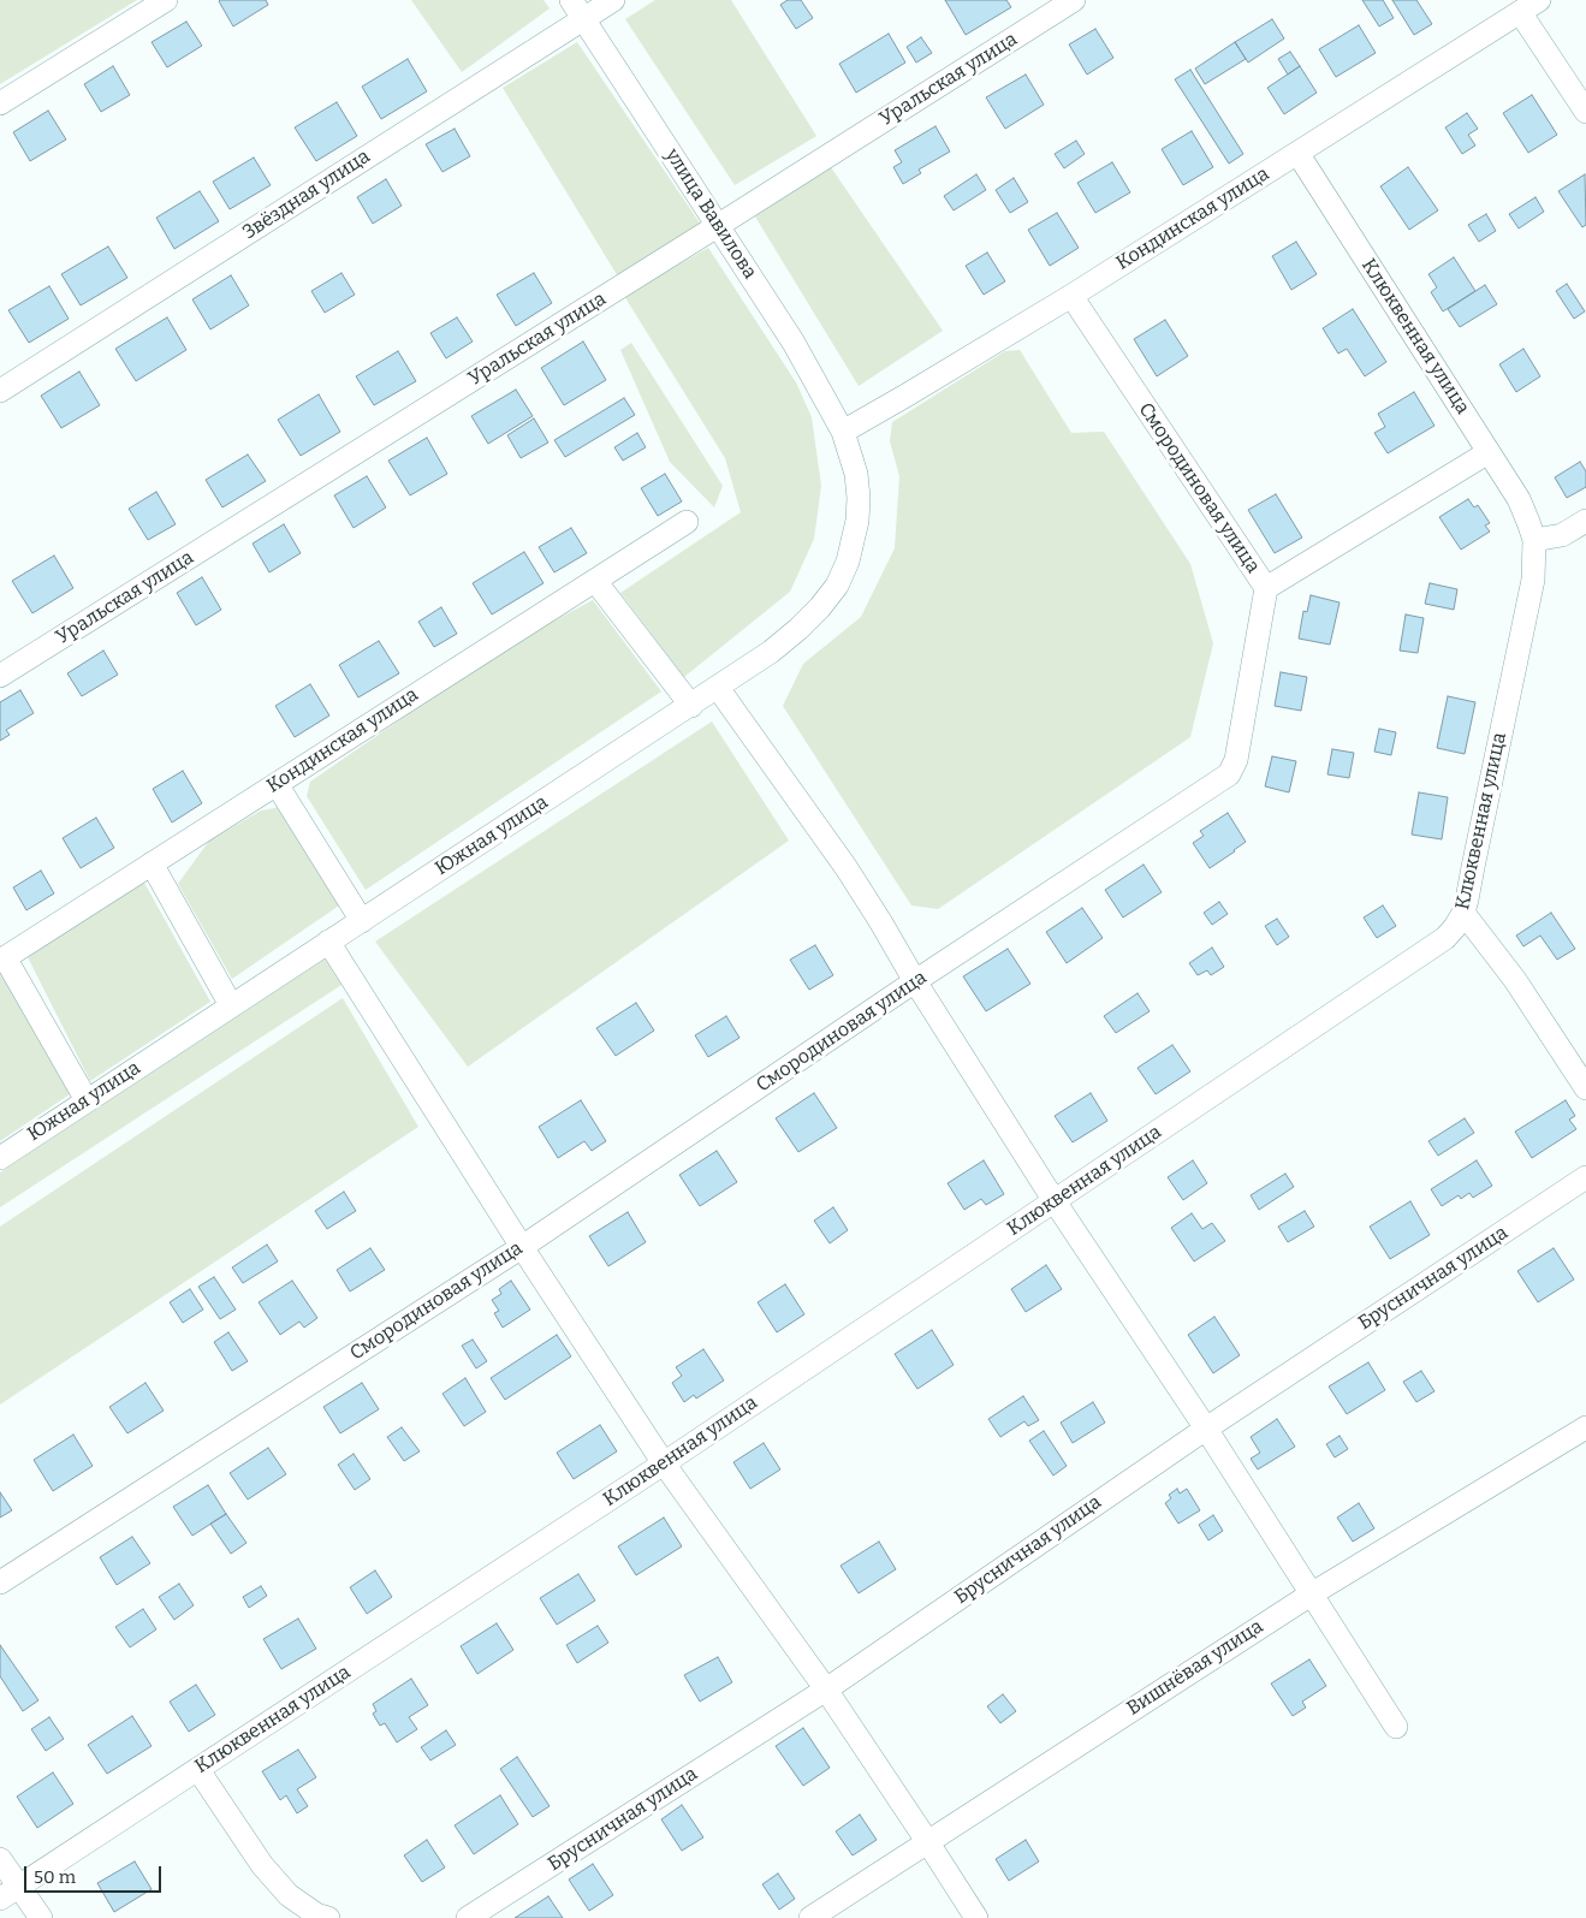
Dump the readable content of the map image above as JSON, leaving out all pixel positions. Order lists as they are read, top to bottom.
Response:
{
  "streets": {
    "street": [
      "Уральская улица",
      "Звёздная улица",
      "улица Вавилова",
      "Кондинская улица",
      "Клюквенная улица",
      "Смородиновая улица",
      "Южная улица",
      "Брусничная улица",
      "Вишнёвая улица"
    ]
  },
  "crossings": [
    ["Уральская улица", "улица Вавилова"],
    ["Звёздная улица", "улица Вавилова"],
    ["улица Вавилова", "Кондинская улица"],
    ["улица Вавилова", "Южная улица"],
    ["Кондинская улица", "Клюквенная улица"],
    ["Кондинская улица", "Смородиновая улица"],
    ["Кондинская улица", "Южная улица"]
  ],
  "scale_bar": "50 m"
}
